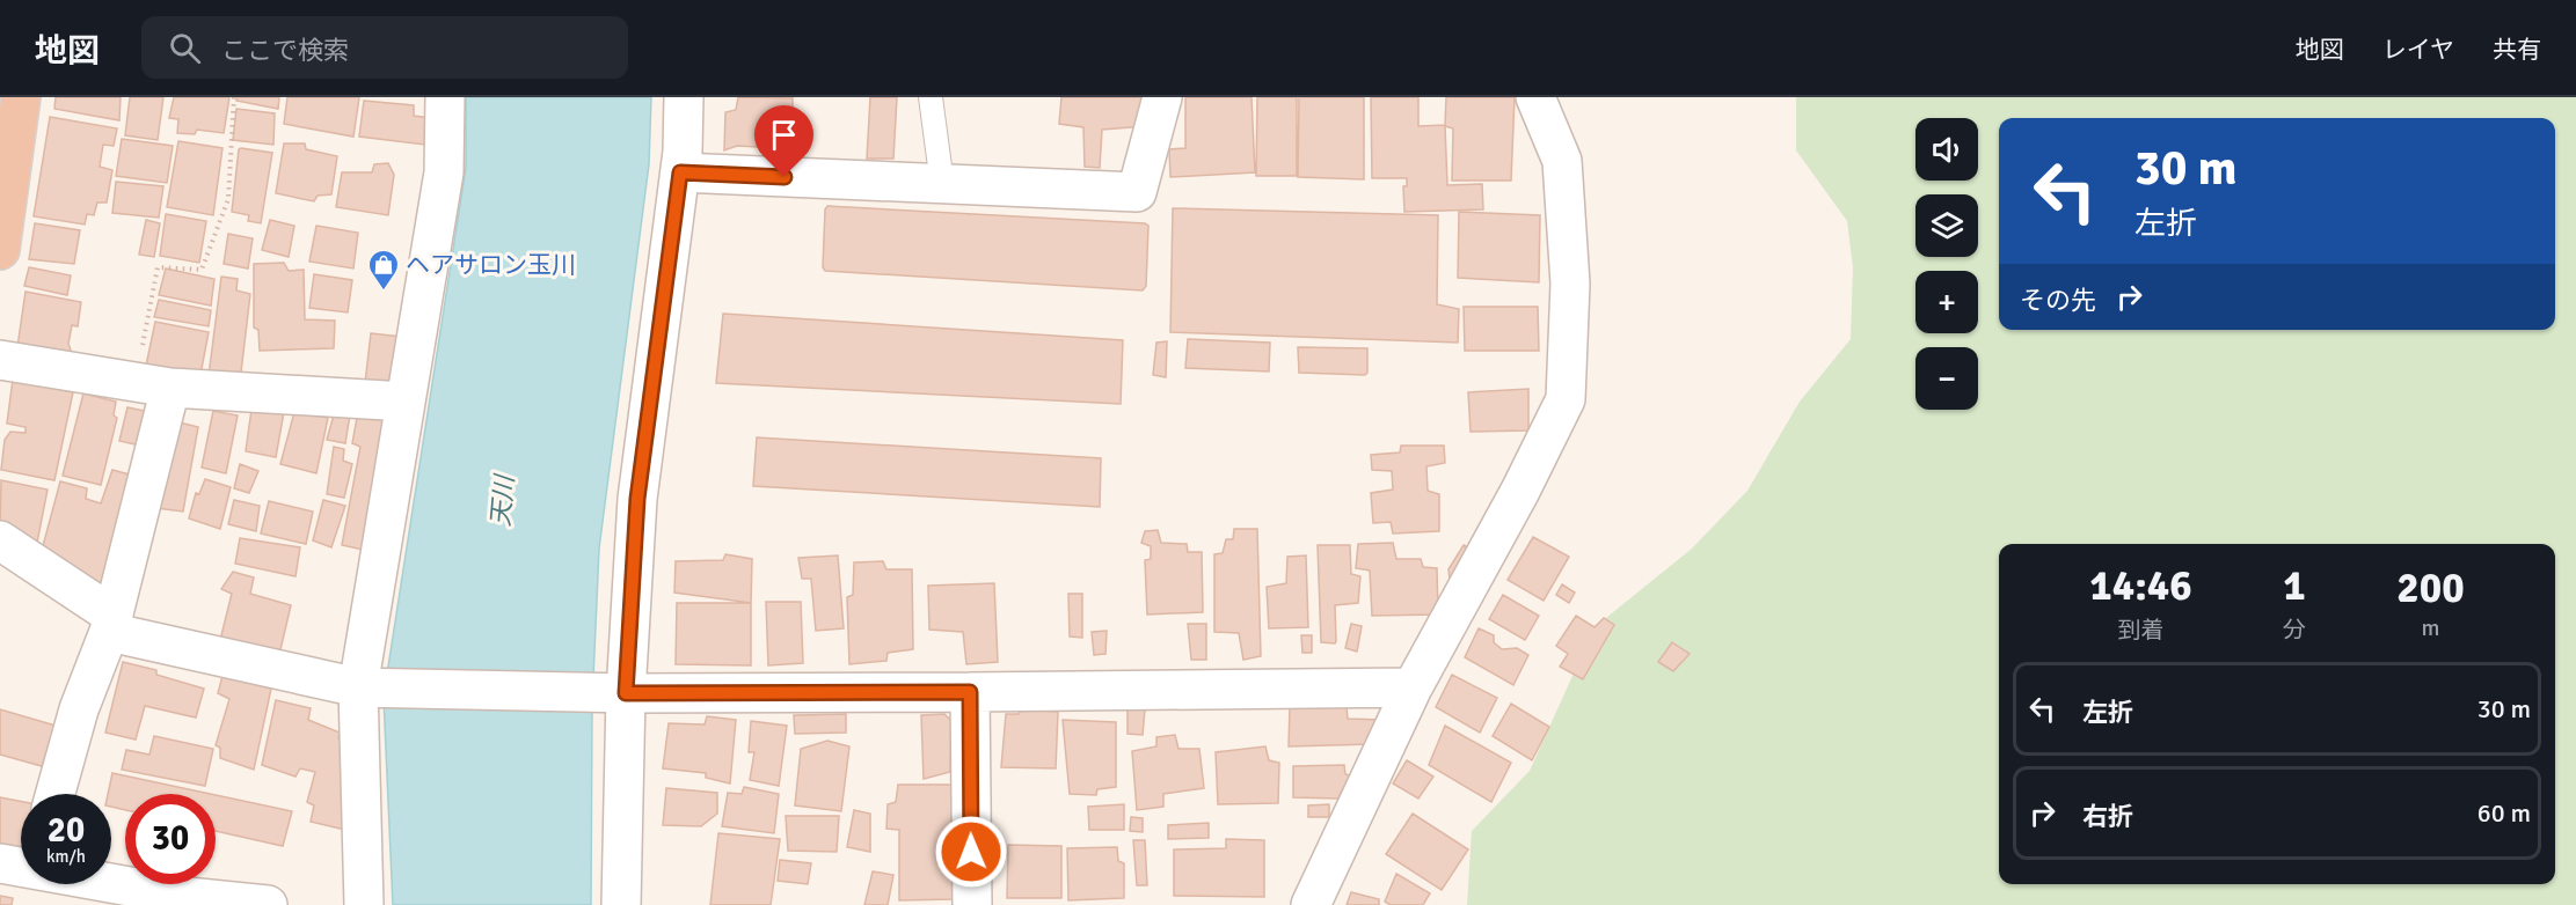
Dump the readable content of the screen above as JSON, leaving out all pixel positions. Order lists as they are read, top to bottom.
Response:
{
  "water": ["天川"],
  "places": {
    "shop": ["ヘアサロン玉川"]
  },
  "page": {
    "header": "地図",
    "search": "ここで検索",
    "nav": ["地図", "レイヤ", "共有"],
    "map_buttons": ["+", "−"],
    "turn": ["30 m", "左折"],
    "then": "その先",
    "eta": [
      "14:46",
      "到着",
      "1",
      "分",
      "200",
      "m"
    ],
    "list": [
      {
        "name": "左折",
        "value": "30 m"
      },
      {
        "name": "右折",
        "value": "60 m"
      }
    ],
    "speed": "20 km/h",
    "limit": "30"
  }
}
